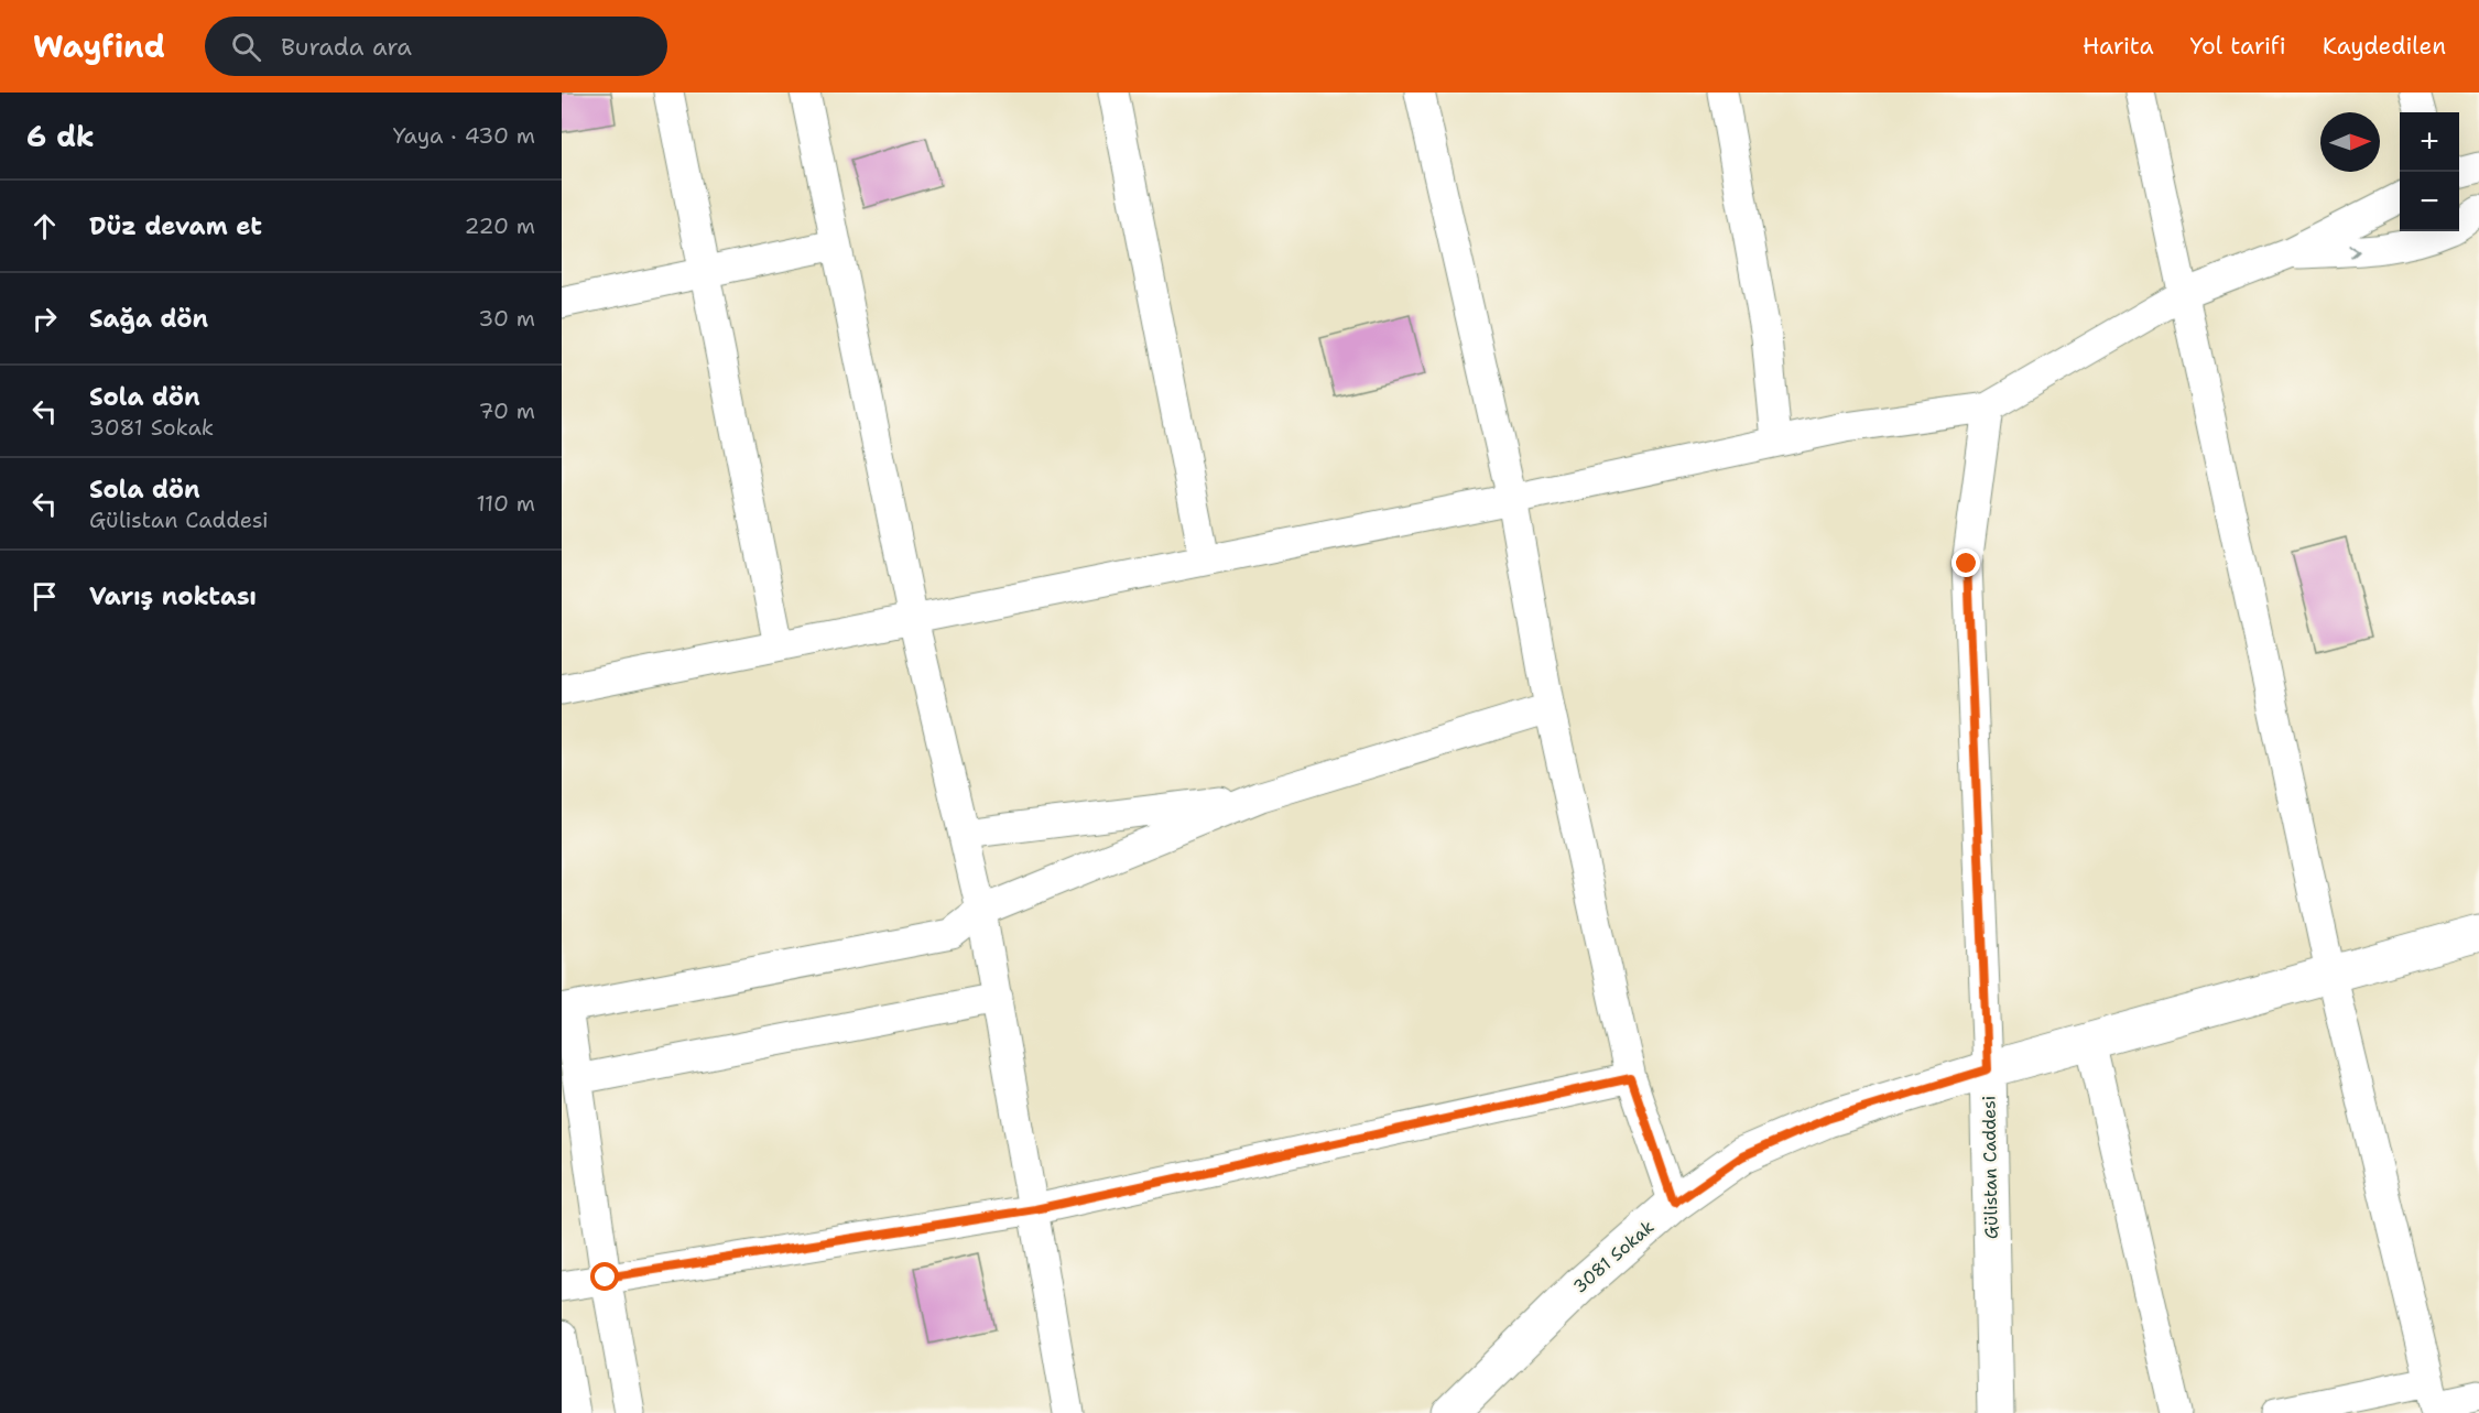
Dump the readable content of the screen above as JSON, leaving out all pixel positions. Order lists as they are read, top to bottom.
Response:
{
  "streets": {
    "street": ["Gülistan Caddesi", "3081 Sokak"]
  },
  "crossings": [
    ["Gülistan Caddesi", "3081 Sokak"]
  ],
  "north": "right",
  "page": {
    "header": "Wayfind",
    "search": "Burada ara",
    "nav": ["Harita", "Yol tarifi", "Kaydedilen"],
    "heading": ["6 dk", "Yaya · 430 m"],
    "map_buttons": ["+", "−"],
    "list": [
      ["Düz devam et", "220 m"],
      ["Sağa dön", "30 m"],
      ["Sola dön", "3081 Sokak", "70 m"],
      ["Sola dön", "Gülistan Caddesi", "110 m"],
      "Varış noktası"
    ]
  }
}
